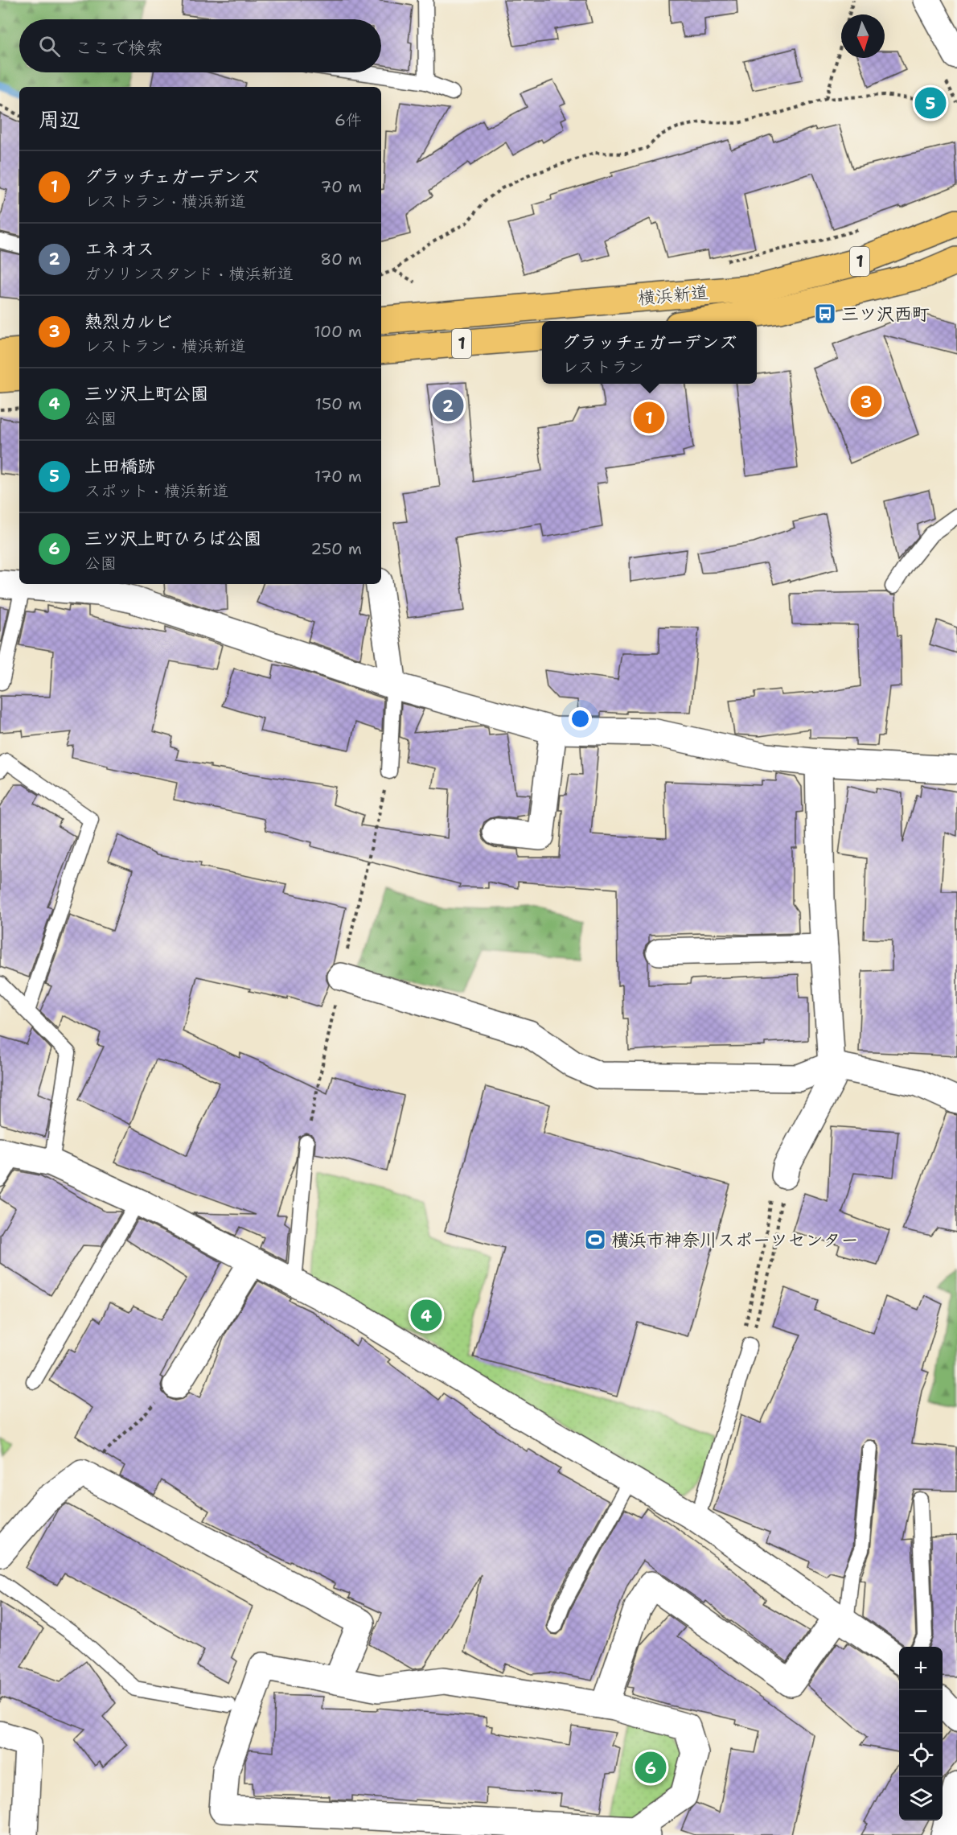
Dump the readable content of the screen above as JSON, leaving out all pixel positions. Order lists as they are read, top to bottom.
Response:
{
  "streets": {
    "highway": ["1", "横浜新道"]
  },
  "places": {
    "bus stop": ["三ツ沢西町"],
    "sports": ["横浜市神奈川スポーツセンター"]
  },
  "north": "bottom",
  "page": {
    "search": "ここで検索",
    "pins": [
      "5",
      "3",
      "2",
      "1",
      "4",
      "6"
    ],
    "heading": ["周辺", "6件"],
    "list": [
      {
        "mark": "1",
        "name": "グラッチェガーデンズ",
        "note": "レストラン · 横浜新道",
        "value": "70 m"
      },
      {
        "mark": "2",
        "name": "エネオス",
        "note": "ガソリンスタンド · 横浜新道",
        "value": "80 m"
      },
      {
        "mark": "3",
        "name": "熱烈カルビ",
        "note": "レストラン · 横浜新道",
        "value": "100 m"
      },
      {
        "mark": "4",
        "name": "三ツ沢上町公園",
        "note": "公園",
        "value": "150 m"
      },
      {
        "mark": "5",
        "name": "上田橋跡",
        "note": "スポット · 横浜新道",
        "value": "170 m"
      },
      {
        "mark": "6",
        "name": "三ツ沢上町ひろば公園",
        "note": "公園",
        "value": "250 m"
      }
    ],
    "popup": ["グラッチェガーデンズ", "レストラン"],
    "map_buttons": ["+", "−"]
  }
}
